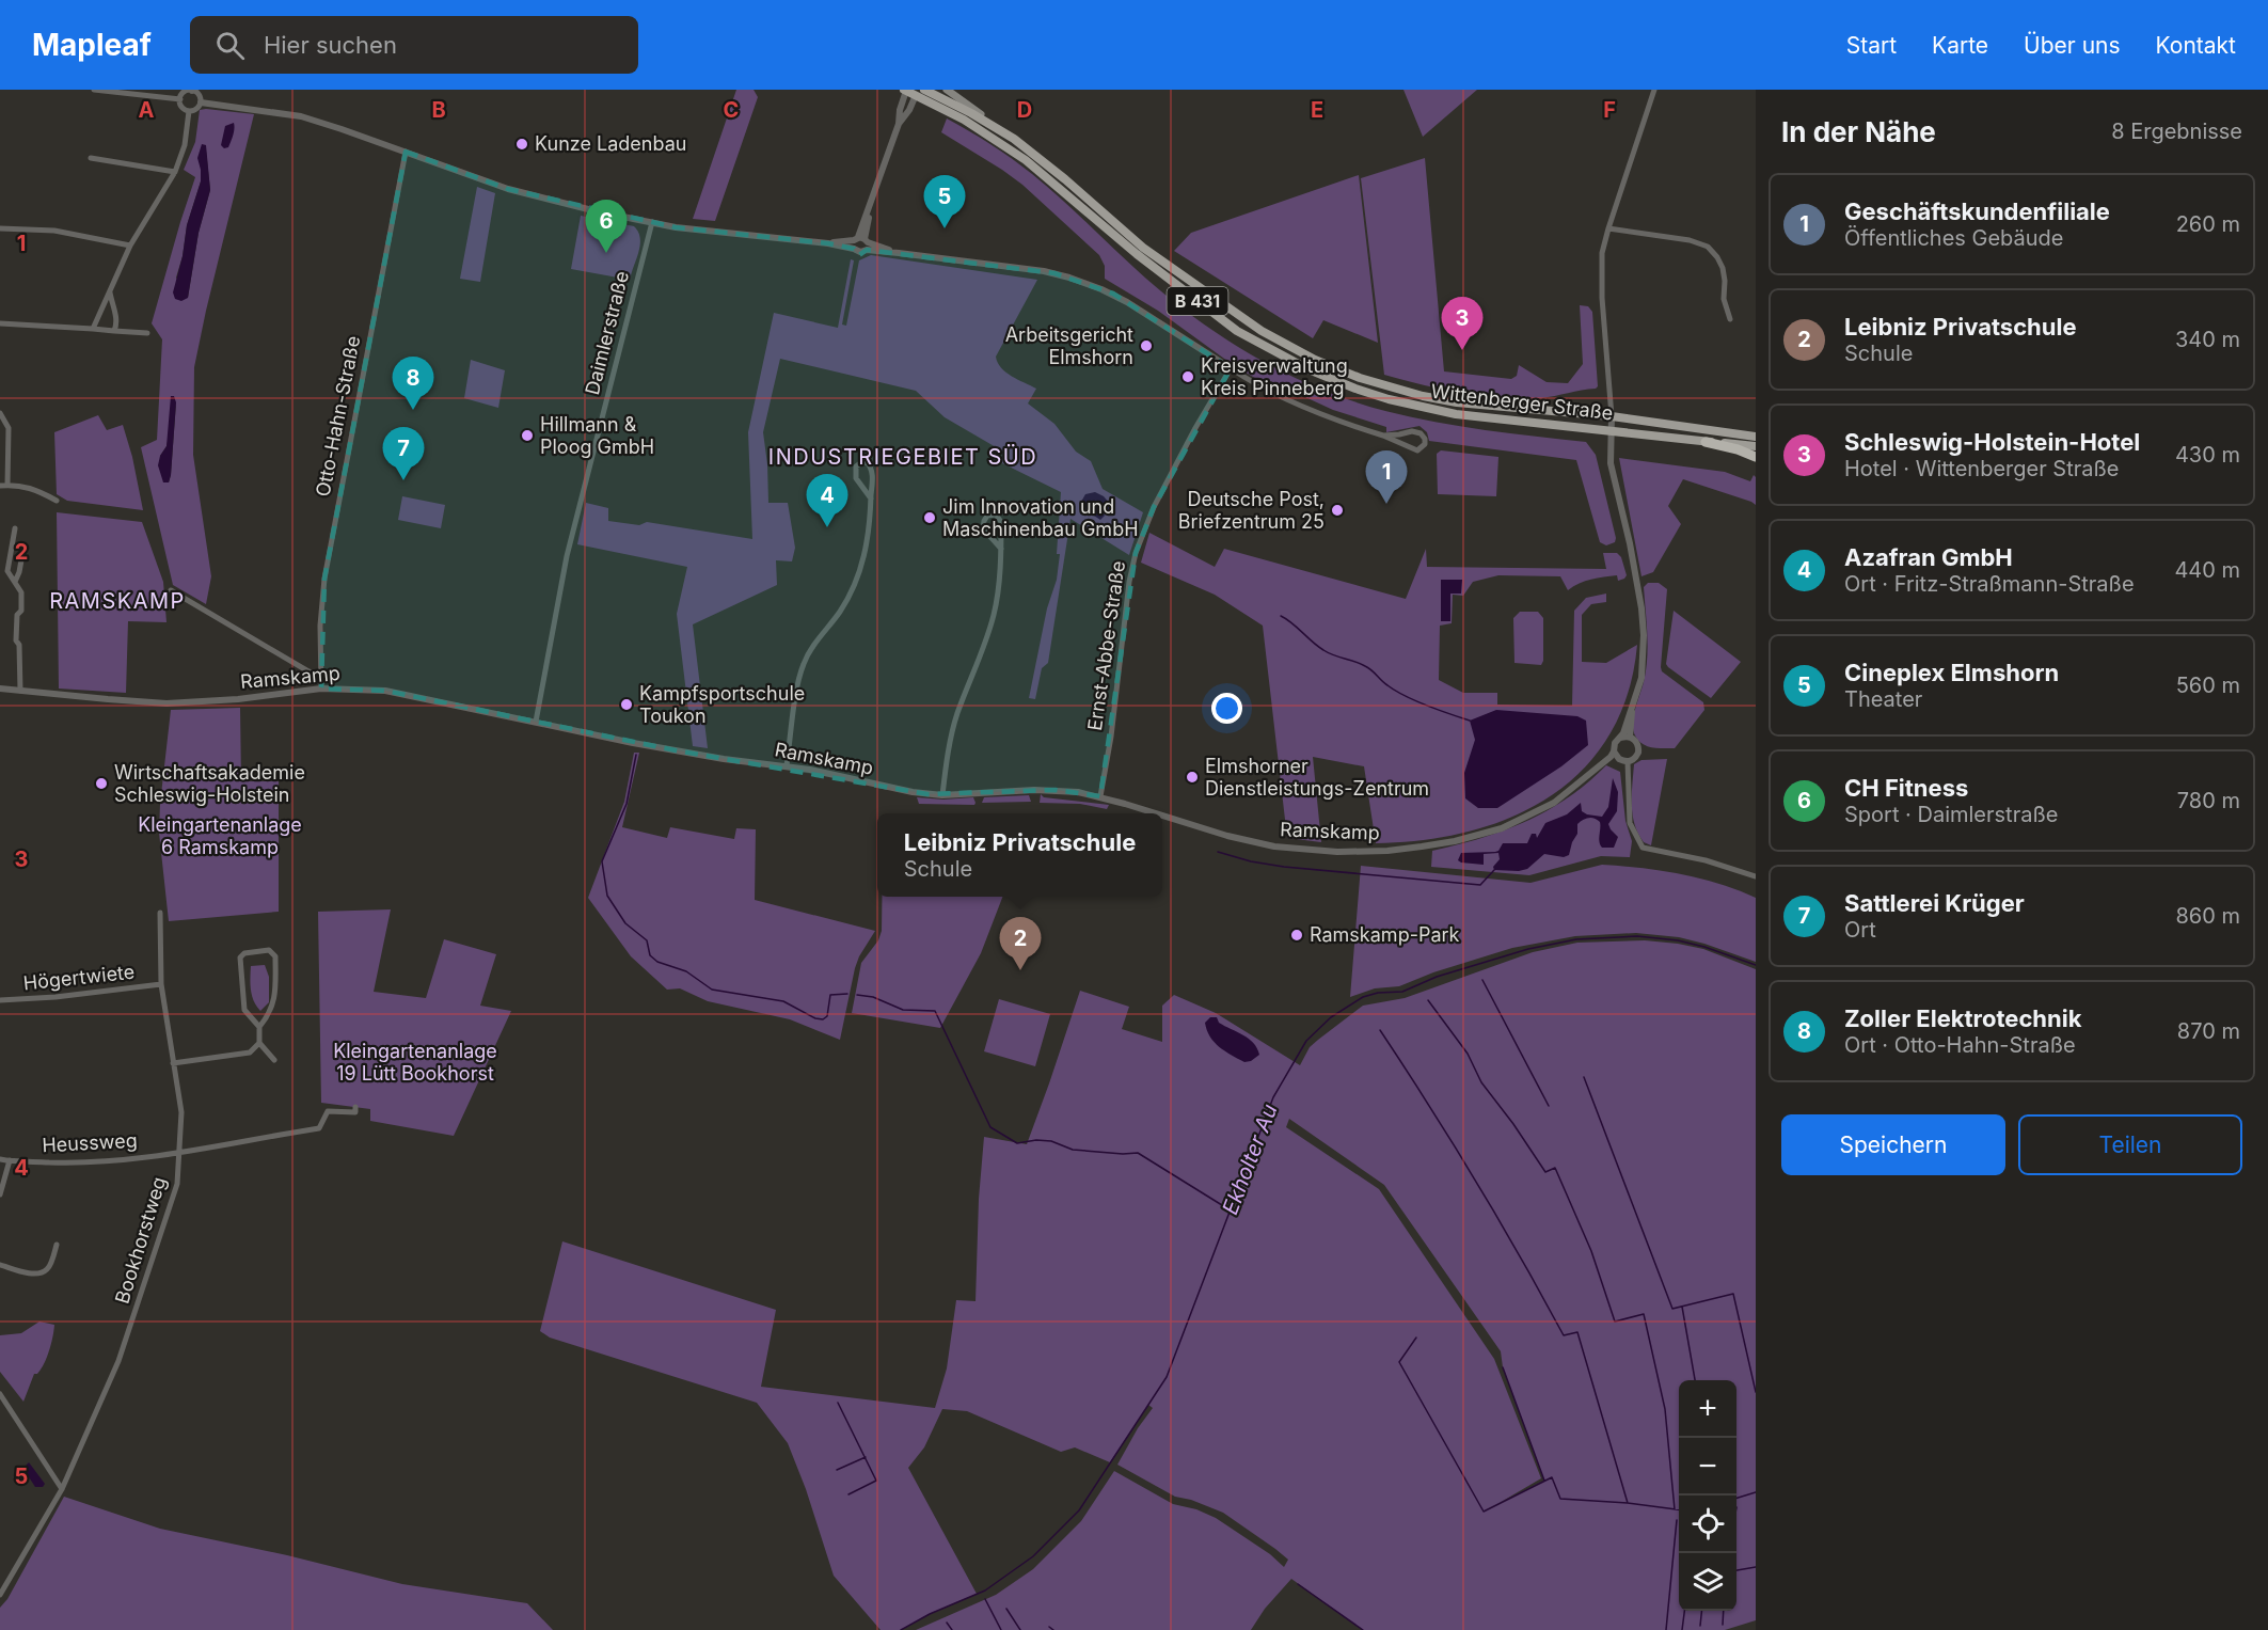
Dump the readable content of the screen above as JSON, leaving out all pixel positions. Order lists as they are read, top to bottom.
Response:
{
  "streets": {
    "main road": ["B 431", "Wittenberger Straße"],
    "street": [
      "Daimlerstraße",
      "Otto-Hahn-Straße",
      "Ernst-Abbe-Straße",
      "Ramskamp",
      "Högertwiete",
      "Heussweg",
      "Bookhorstweg"
    ]
  },
  "crossings": [
    ["Daimlerstraße", "Ramskamp"],
    ["Wittenberger Straße", "Ramskamp"],
    ["Otto-Hahn-Straße", "Ramskamp"],
    ["Ernst-Abbe-Straße", "Ramskamp"],
    ["Högertwiete", "Bookhorstweg"],
    ["Heussweg", "Bookhorstweg"]
  ],
  "districts": ["INDUSTRIEGEBIET SÜD", "RAMSKAMP"],
  "water": ["Ekholter Au"],
  "parks": ["Kleingartenanlage 6 Ramskamp", "Kleingartenanlage 19 Lütt Bookhorst"],
  "places": [
    "Kunze Ladenbau",
    "Arbeitsgericht Elmshorn",
    "Kreisverwaltung Kreis Pinneberg",
    "Hillmann & Ploog GmbH",
    "Deutsche Post, Briefzentrum 25",
    "Jim Innovation und Maschinenbau GmbH",
    "Kampfsportschule Toukon",
    "Elmshorner Dienstleistungs-Zentrum",
    "Wirtschaftsakademie Schleswig-Holstein",
    "Ramskamp-Park"
  ],
  "page": {
    "header": "Mapleaf",
    "search": "Hier suchen",
    "nav": [
      "Start",
      "Karte",
      "Über uns",
      "Kontakt"
    ],
    "heading": ["In der Nähe", "8 Ergebnisse"],
    "list": [
      {
        "mark": "1",
        "name": "Geschäftskundenfiliale",
        "note": "Öffentliches Gebäude",
        "value": "260 m"
      },
      {
        "mark": "2",
        "name": "Leibniz Privatschule",
        "note": "Schule",
        "value": "340 m"
      },
      {
        "mark": "3",
        "name": "Schleswig-Holstein-Hotel",
        "note": "Hotel · Wittenberger Straße",
        "value": "430 m"
      },
      {
        "mark": "4",
        "name": "Azafran GmbH",
        "note": "Ort · Fritz-Straßmann-Straße",
        "value": "440 m"
      },
      {
        "mark": "5",
        "name": "Cineplex Elmshorn",
        "note": "Theater",
        "value": "560 m"
      },
      {
        "mark": "6",
        "name": "CH Fitness",
        "note": "Sport · Daimlerstraße",
        "value": "780 m"
      },
      {
        "mark": "7",
        "name": "Sattlerei Krüger",
        "note": "Ort",
        "value": "860 m"
      },
      {
        "mark": "8",
        "name": "Zoller Elektrotechnik",
        "note": "Ort · Otto-Hahn-Straße",
        "value": "870 m"
      }
    ],
    "pins": [
      "5",
      "6",
      "3",
      "8",
      "7",
      "1",
      "4",
      "2"
    ],
    "popup": ["Leibniz Privatschule", "Schule"],
    "buttons": ["Speichern", "Teilen"],
    "map_buttons": ["+", "−"]
  },
  "grid": {
    "columns": [
      "A",
      "B",
      "C",
      "D",
      "E",
      "F"
    ],
    "rows": [
      "1",
      "2",
      "3",
      "4",
      "5"
    ]
  }
}
